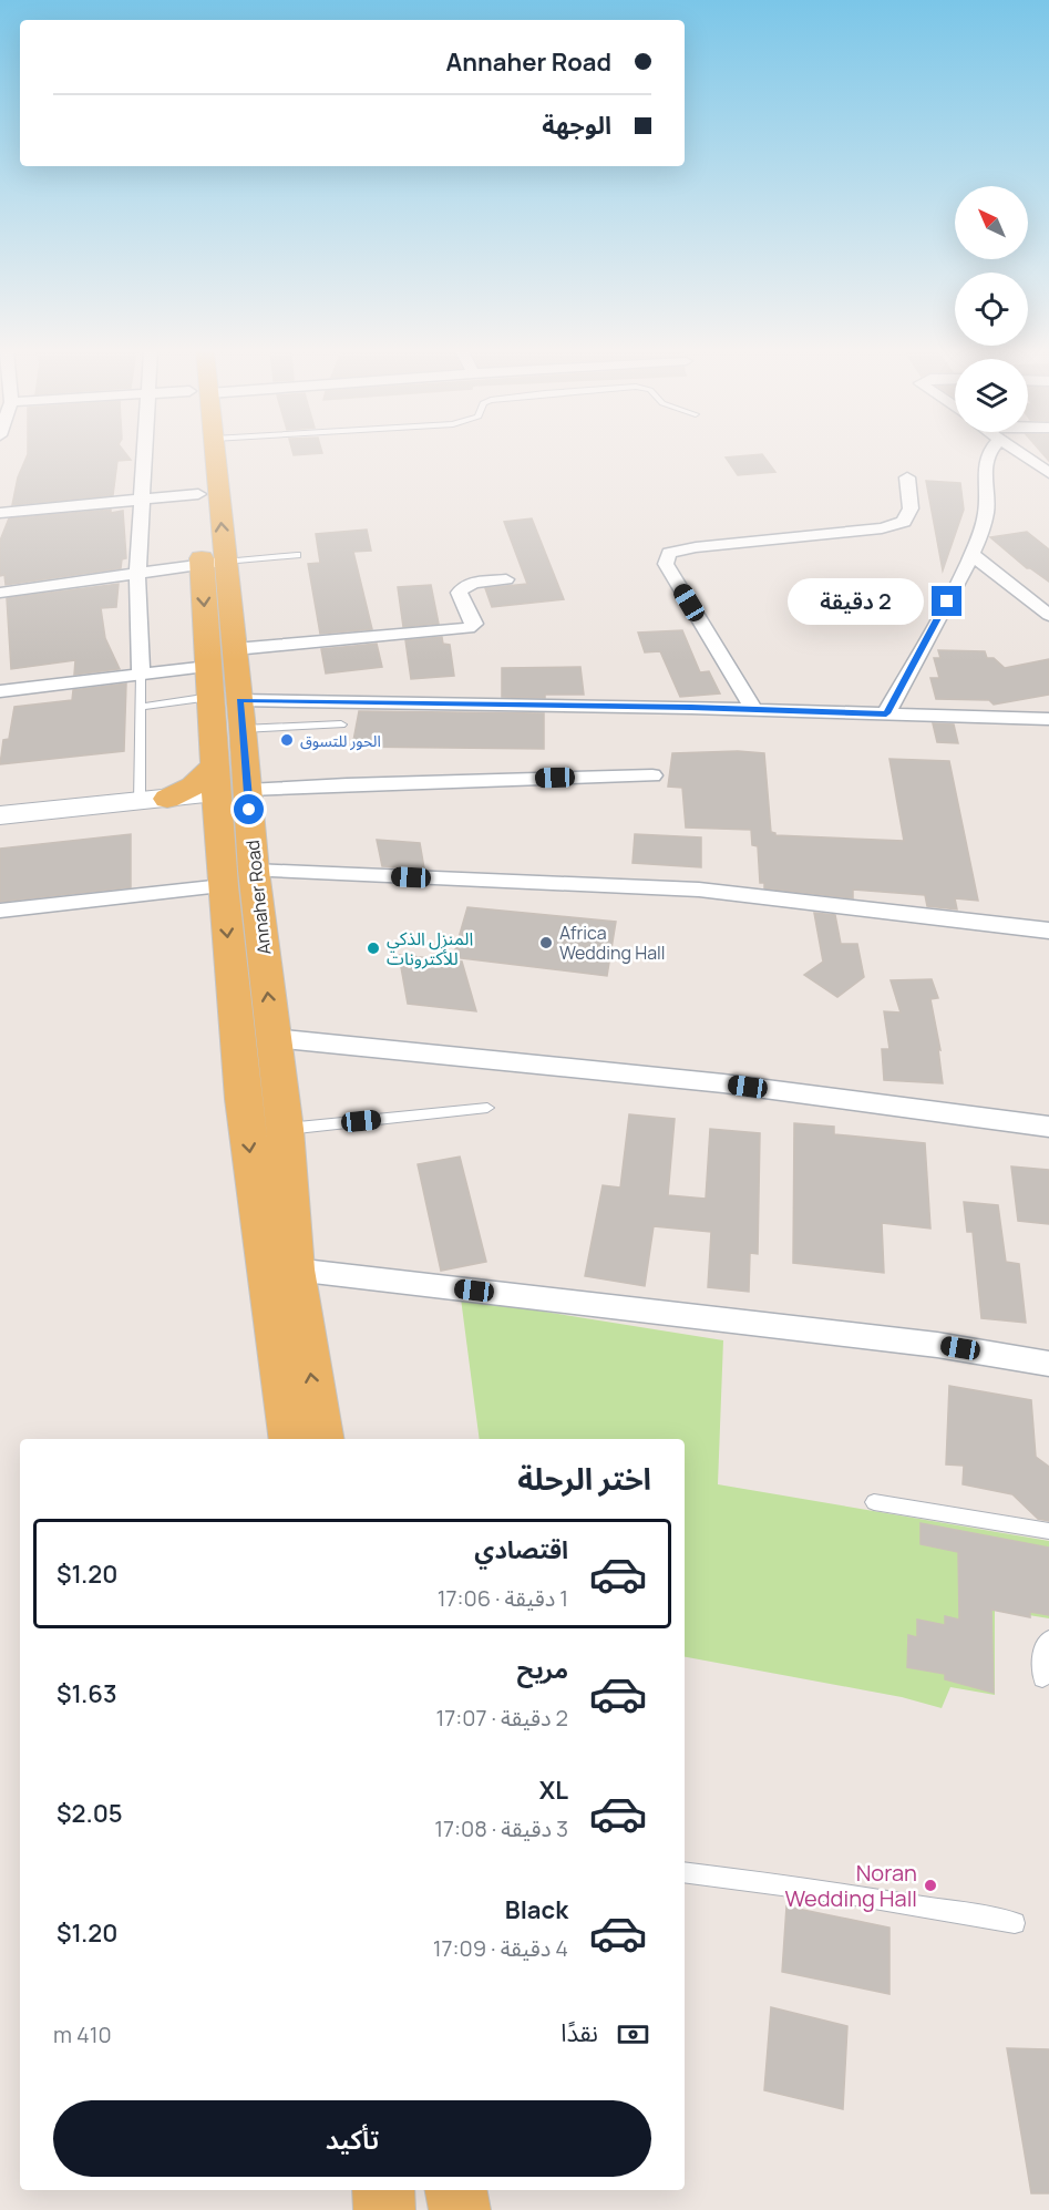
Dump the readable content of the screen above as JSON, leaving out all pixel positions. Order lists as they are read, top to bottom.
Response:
{
  "streets": {
    "main road": ["Annaher Road"]
  },
  "places": [
    "الحور للتسوق",
    "Africa Wedding Hall",
    "المنزل الذكي للأكترونات",
    "Noran Wedding Hall"
  ],
  "north": "top left",
  "page": {
    "banner": ["Annaher Road", "الوجهة"],
    "bubble": "2 دقيقة",
    "heading": "اختر الرحلة",
    "list": [
      {
        "name": "اقتصادي",
        "note": "1 دقيقة · 17:06",
        "value": "$1.20"
      },
      {
        "name": "مريح",
        "note": "2 دقيقة · 17:07",
        "value": "$1.63"
      },
      {
        "name": "XL",
        "note": "3 دقيقة · 17:08",
        "value": "$2.05"
      },
      {
        "name": "Black",
        "note": "4 دقيقة · 17:09",
        "value": "$1.20"
      }
    ],
    "pay": ["نقدًا", "410 m"],
    "buttons": "تأكيد"
  }
}
